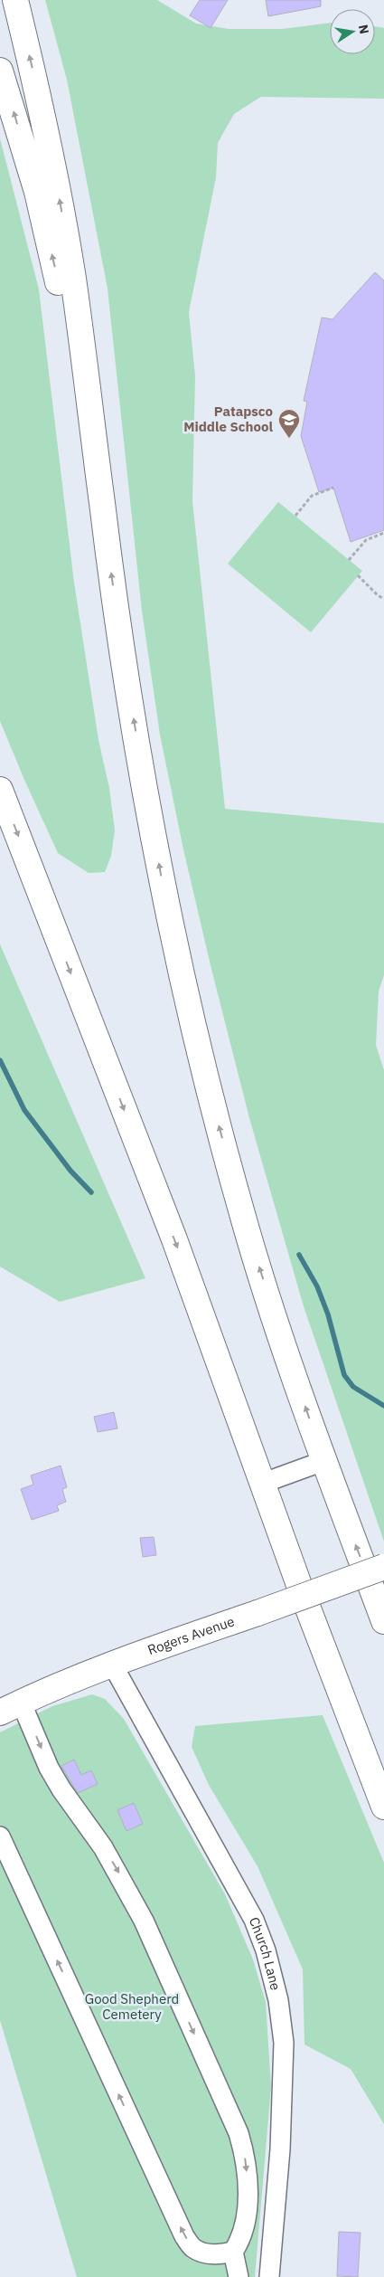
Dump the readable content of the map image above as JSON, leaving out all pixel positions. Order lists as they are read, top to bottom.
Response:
{
  "streets": {
    "main road": ["Rogers Avenue"],
    "street": ["Church Lane"]
  },
  "crossings": [
    ["Rogers Avenue", "Church Lane"]
  ],
  "parks": ["Good Shepherd Cemetery"],
  "places": {
    "school or university": ["Patapsco Middle School"]
  },
  "north": "right"
}
